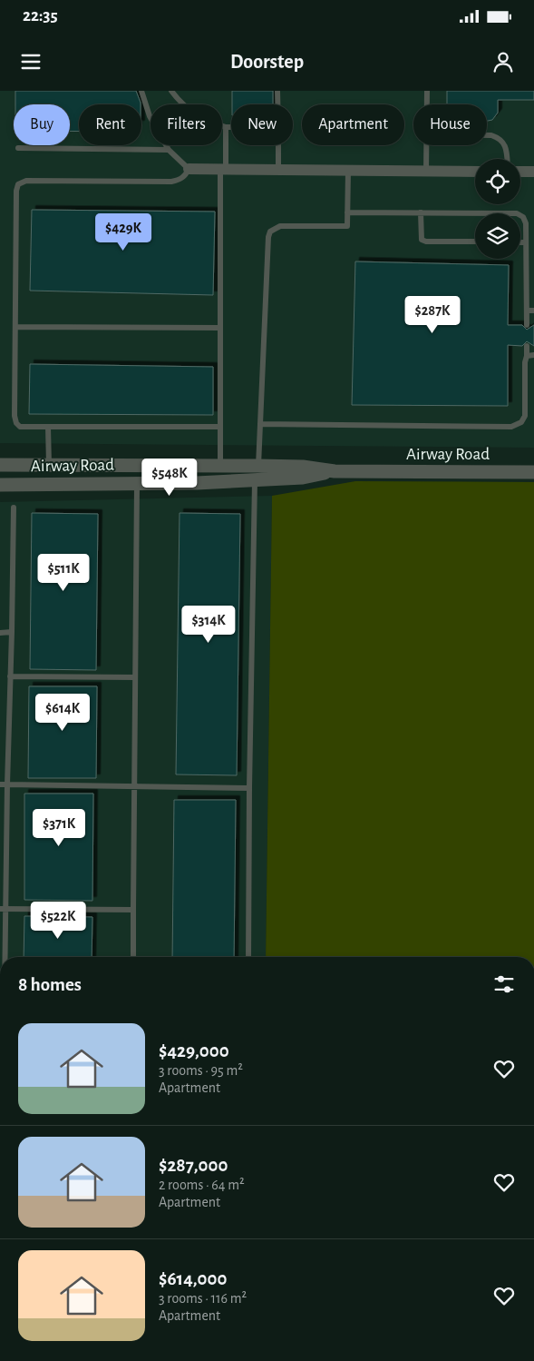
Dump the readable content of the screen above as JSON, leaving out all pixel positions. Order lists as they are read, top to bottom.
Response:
{
  "streets": {
    "street": ["Airway Road"]
  },
  "page": {
    "status": "22:35",
    "header": "Doorstep",
    "chip": [
      "Buy",
      "Rent",
      "Filters",
      "New",
      "Apartment",
      "House"
    ],
    "price": [
      "$429K",
      "$287K",
      "$548K",
      "$511K",
      "$314K",
      "$614K",
      "$371K",
      "$522K"
    ],
    "heading": "8 homes",
    "list": [
      {
        "name": "$429,000",
        "note": "3 rooms · 95 m² · Apartment"
      },
      {
        "name": "$287,000",
        "note": "2 rooms · 64 m² · Apartment"
      },
      {
        "name": "$614,000",
        "note": "3 rooms · 116 m² · Apartment"
      }
    ]
  }
}
